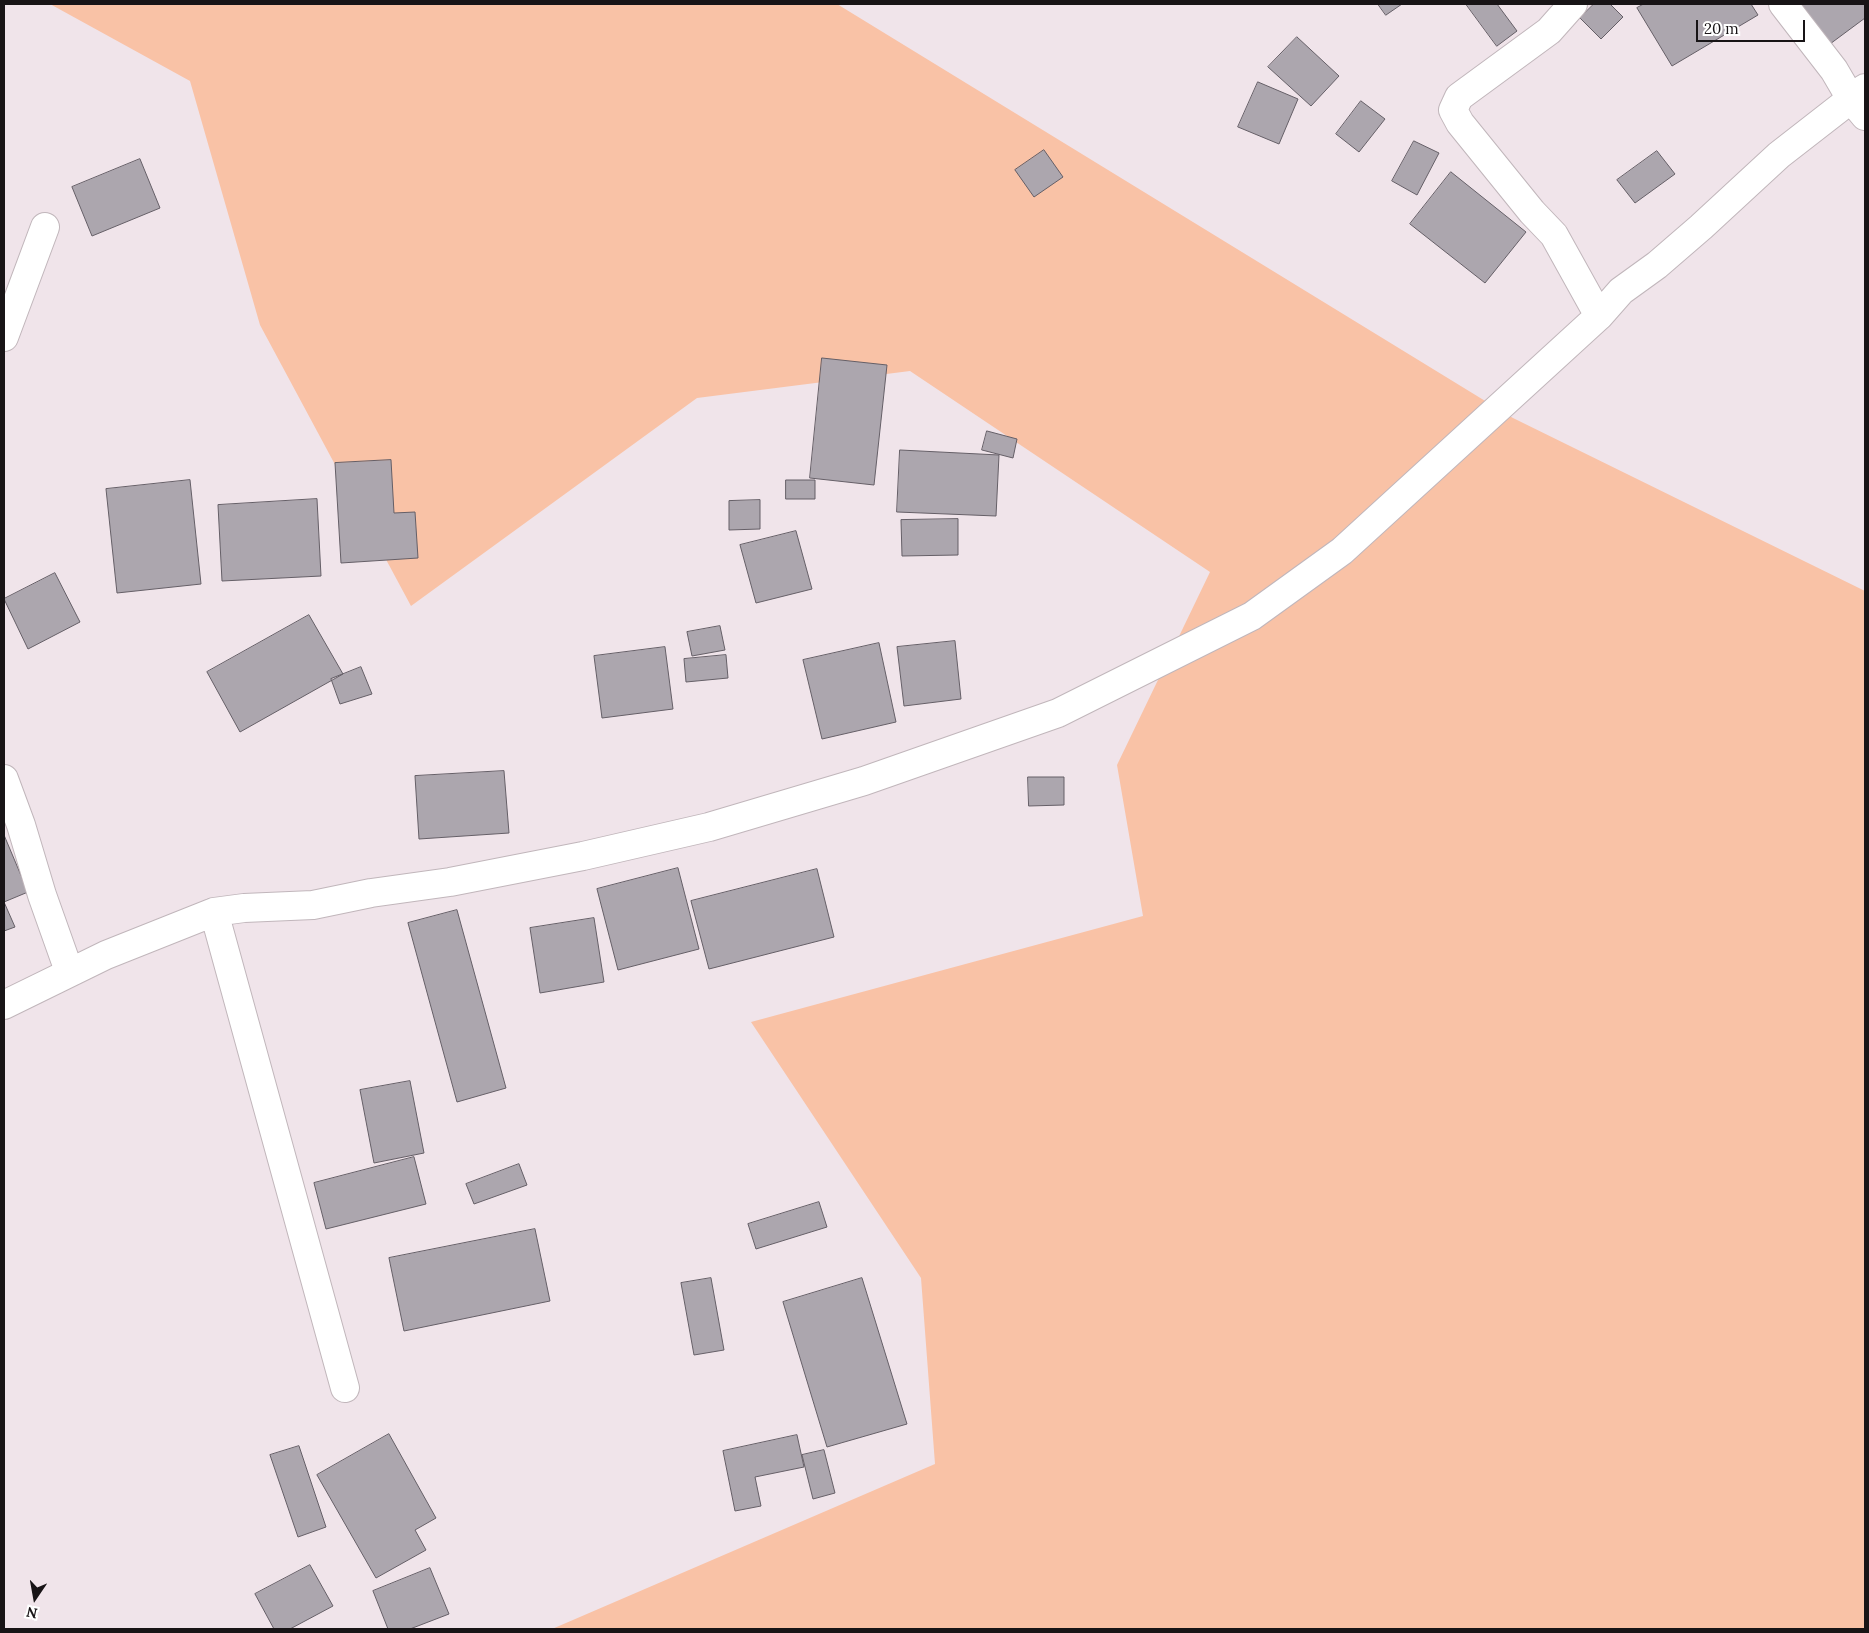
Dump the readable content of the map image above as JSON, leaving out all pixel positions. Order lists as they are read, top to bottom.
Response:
{
  "scale_bar": "20 m",
  "north": "bottom"
}
